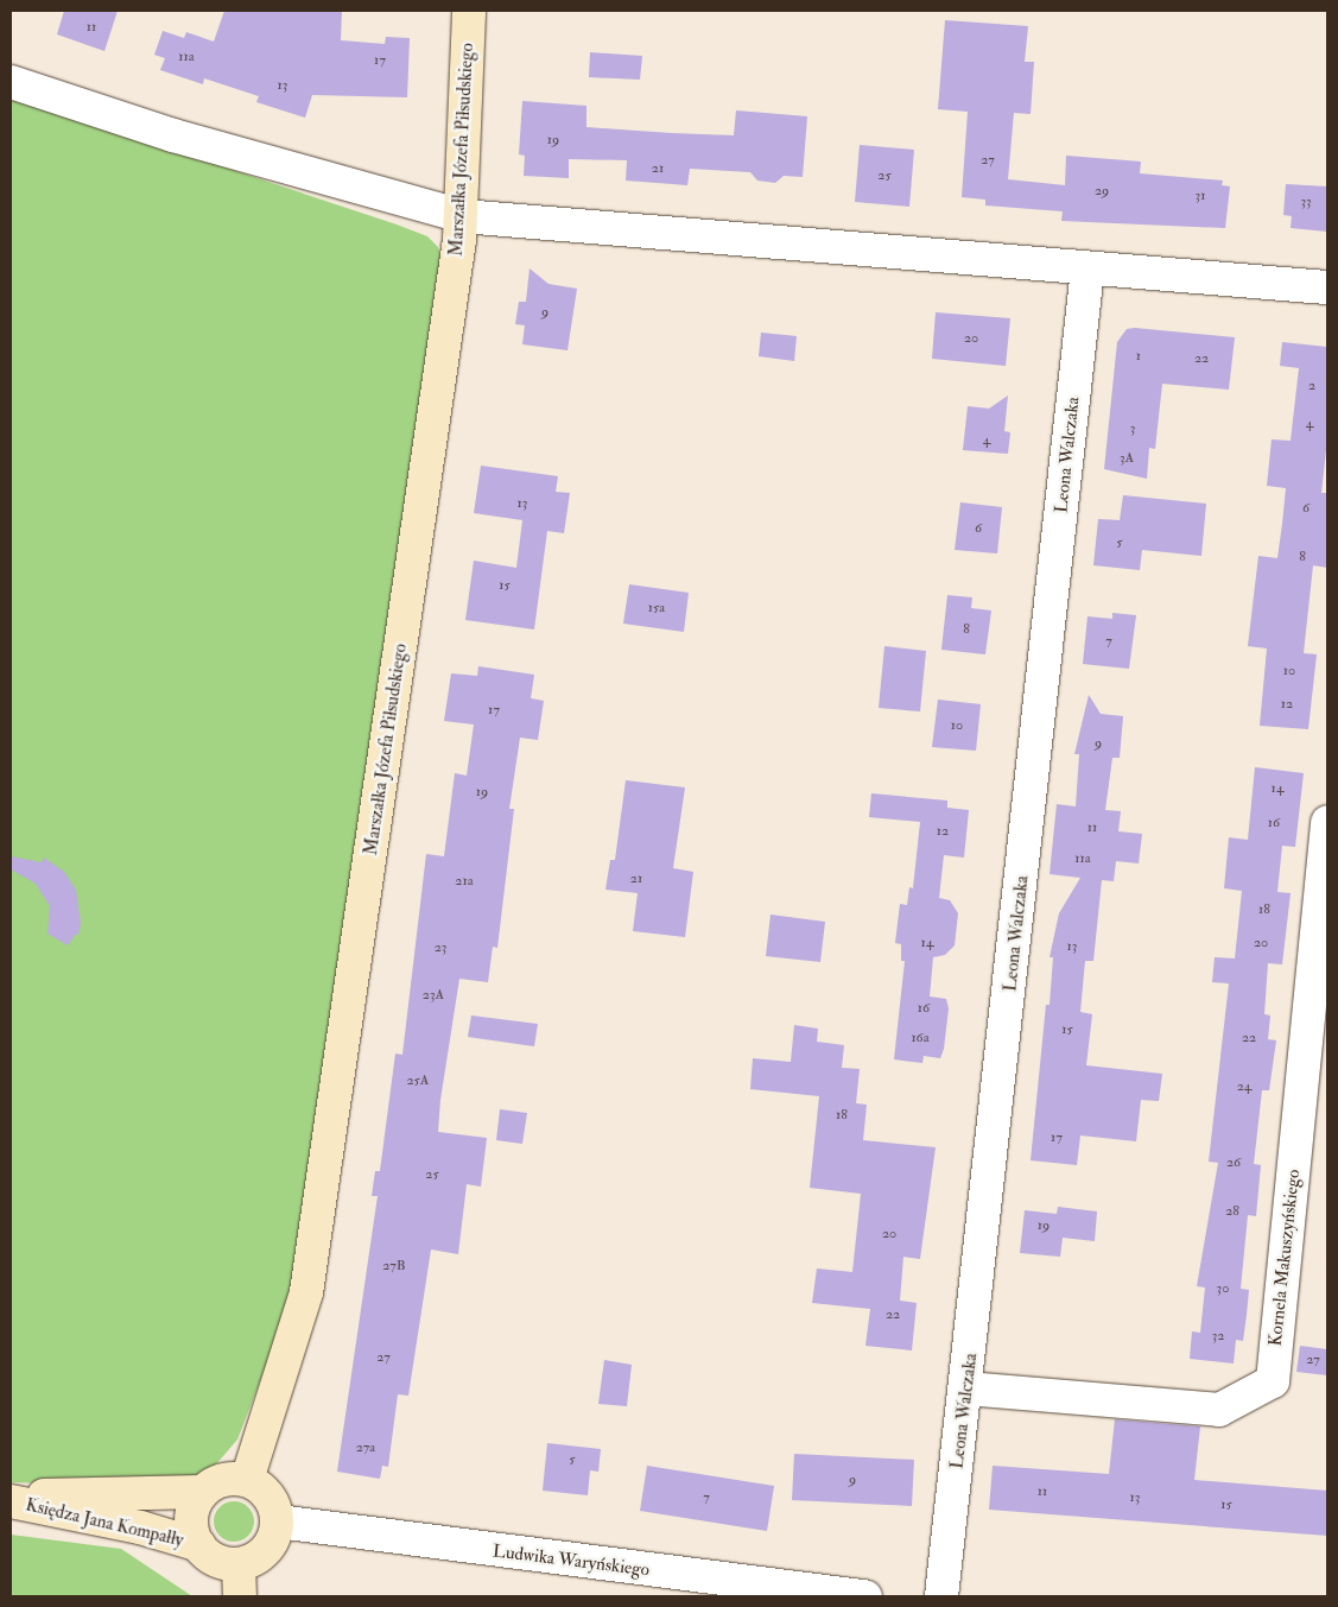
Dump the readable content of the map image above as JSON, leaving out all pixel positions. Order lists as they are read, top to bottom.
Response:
{
  "streets": {
    "street": [
      "Marszałka Józefa Piłsudskiego",
      "Leona Walczaka",
      "Kornela Makuszyńskiego",
      "Księdza Jana Kompałły",
      "Ludwika Waryńskiego"
    ]
  },
  "crossings": [
    ["Marszałka Józefa Piłsudskiego", "Księdza Jana Kompałły"],
    ["Marszałka Józefa Piłsudskiego", "Ludwika Waryńskiego"],
    ["Leona Walczaka", "Kornela Makuszyńskiego"],
    ["Księdza Jana Kompałły", "Ludwika Waryńskiego"]
  ],
  "house_numbers": [
    "11",
    "11a",
    "17",
    "13",
    "19",
    "27",
    "21",
    "25",
    "29",
    "31",
    "33",
    "9",
    "20",
    "1",
    "22",
    "2",
    "4",
    "3",
    "4",
    "3A",
    "13",
    "6",
    "6",
    "5",
    "8",
    "15",
    "15a",
    "8",
    "7",
    "10",
    "12",
    "17",
    "10",
    "9",
    "14",
    "19",
    "16",
    "11",
    "12",
    "11a",
    "21",
    "21a",
    "18",
    "14",
    "20",
    "13",
    "23",
    "23A",
    "16",
    "15",
    "16a",
    "22",
    "25A",
    "24",
    "18",
    "17",
    "26",
    "25",
    "28",
    "19",
    "20",
    "27B",
    "30",
    "22",
    "32",
    "27",
    "27",
    "27a",
    "5",
    "9",
    "11",
    "7",
    "13",
    "15"
  ]
}
